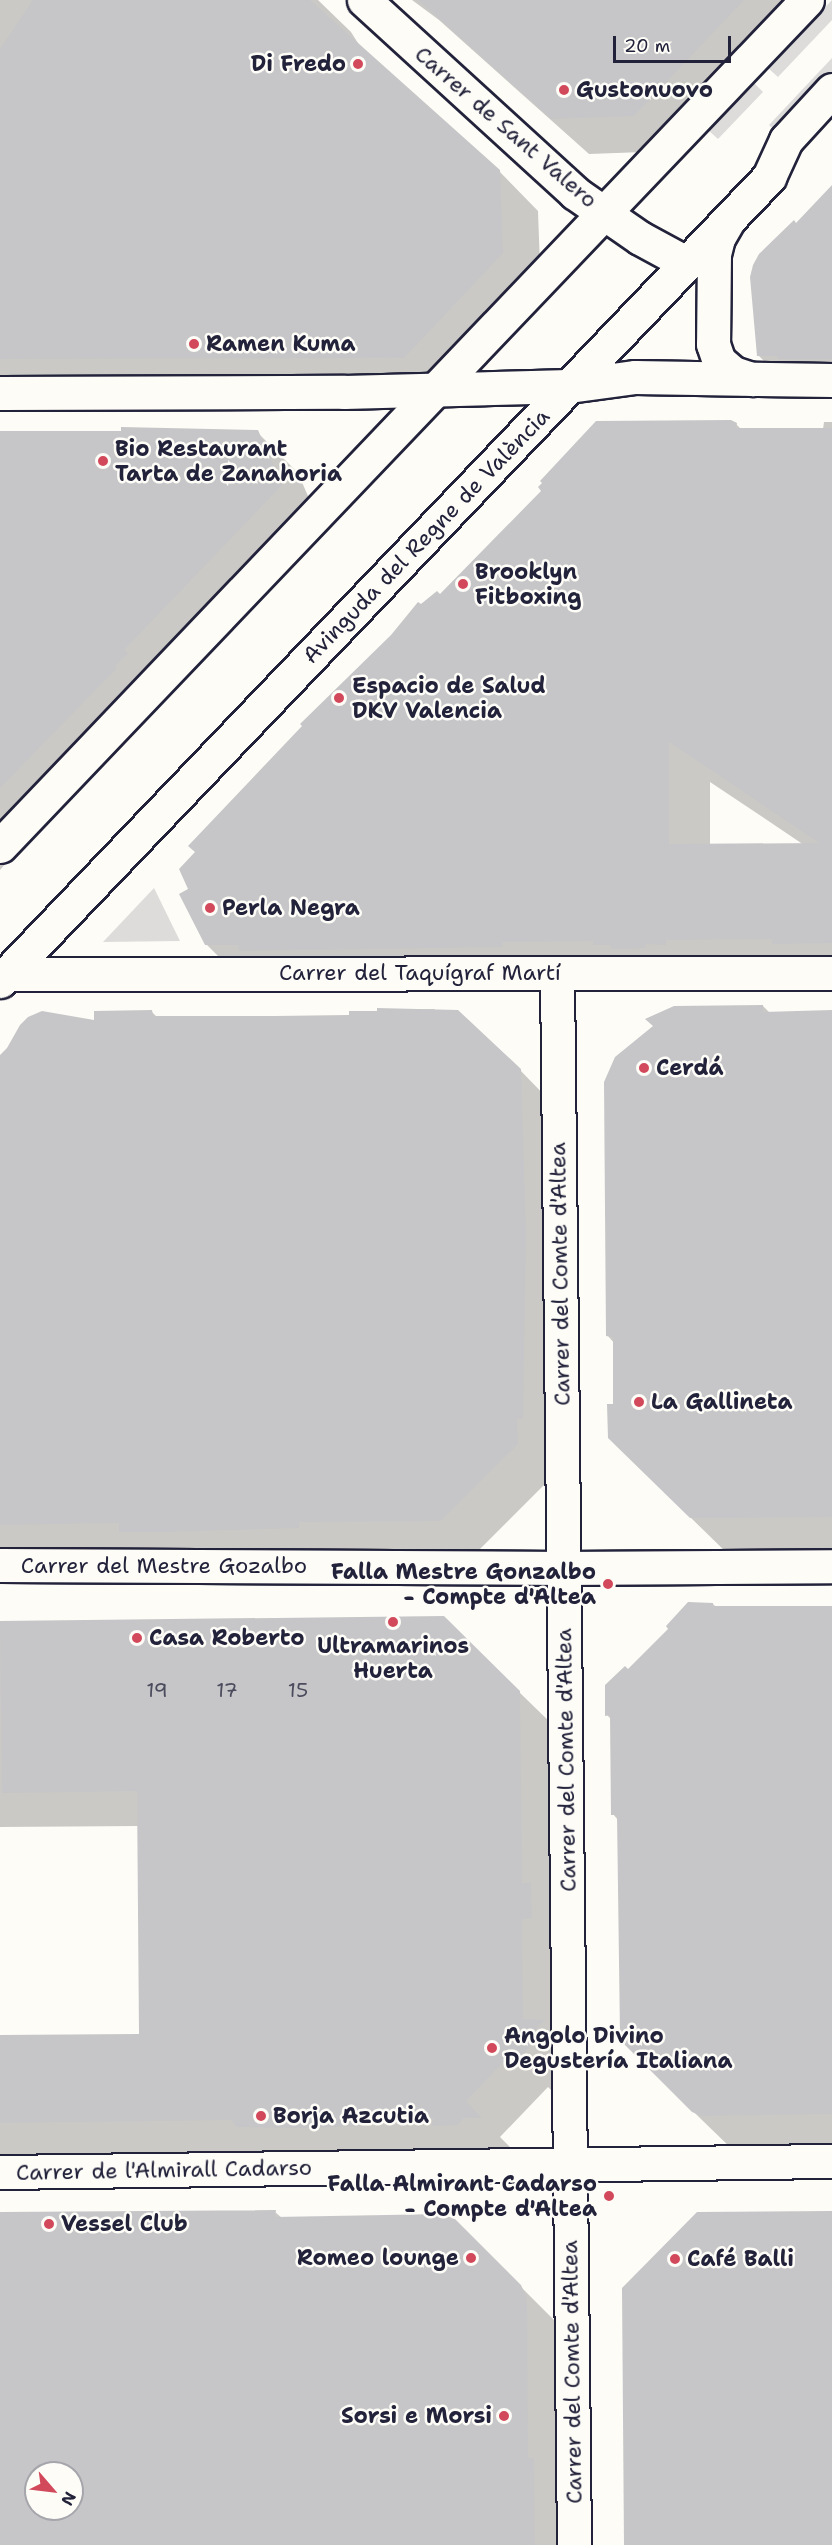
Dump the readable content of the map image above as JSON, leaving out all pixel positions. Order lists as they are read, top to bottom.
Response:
{
  "streets": {
    "street": [
      "Carrer de Sant Valero",
      "Avinguda del Regne de València",
      "Carrer del Taquígraf Martí",
      "Carrer del Comte d'Altea",
      "Carrer del Mestre Gozalbo",
      "Carrer de l'Almirall Cadarso"
    ]
  },
  "crossings": [
    ["Carrer de Sant Valero", "Avinguda del Regne de València"],
    ["Avinguda del Regne de València", "Carrer del Taquígraf Martí"],
    ["Carrer del Taquígraf Martí", "Carrer del Comte d'Altea"],
    ["Carrer del Comte d'Altea", "Carrer del Mestre Gozalbo"],
    ["Carrer del Comte d'Altea", "Carrer de l'Almirall Cadarso"]
  ],
  "places": [
    "Di Fredo",
    "Gustonuovo",
    "Ramen Kuma",
    "Bio Restaurant Tarta de Zanahoria",
    "Brooklyn Fitboxing",
    "Espacio de Salud DKV Valencia",
    "Perla Negra",
    "Cerdá",
    "La Gallineta",
    "Falla Mestre Gonzalbo - Compte d'Altea",
    "Ultramarinos Huerta",
    "Casa Roberto",
    "Angolo Divino Degustería Italiana",
    "Borja Azcutia",
    "Falla Almirant Cadarso - Compte d'Altea",
    "Vessel Club",
    "Romeo lounge",
    "Café Balli",
    "Sorsi e Morsi"
  ],
  "house_numbers": ["19", "17", "15"],
  "scale_bar": "20 m",
  "north": "bottom right"
}
